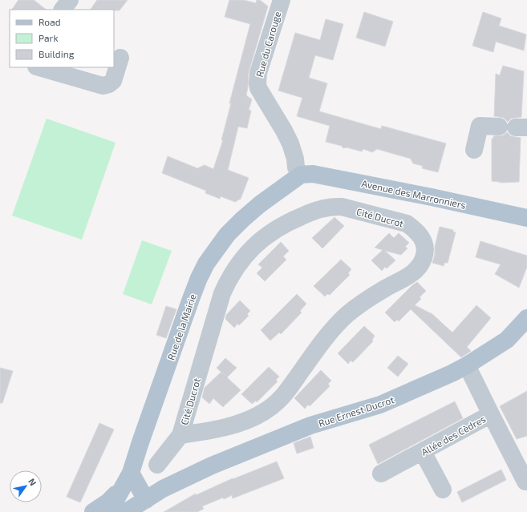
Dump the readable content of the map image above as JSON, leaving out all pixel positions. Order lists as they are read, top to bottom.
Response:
{
  "streets": {
    "main road": ["Avenue des Marronniers", "Rue de la Mairie", "Rue Ernest Ducrot"],
    "street": ["Rue du Carouge", "Cité Ducrot", "Allée des Cèdres"]
  },
  "crossings": [
    ["Rue du Carouge", "Avenue des Marronniers"],
    ["Rue du Carouge", "Rue de la Mairie"],
    ["Avenue des Marronniers", "Rue de la Mairie"]
  ],
  "legend": ["Road", "Park", "Building"],
  "north": "top right"
}
